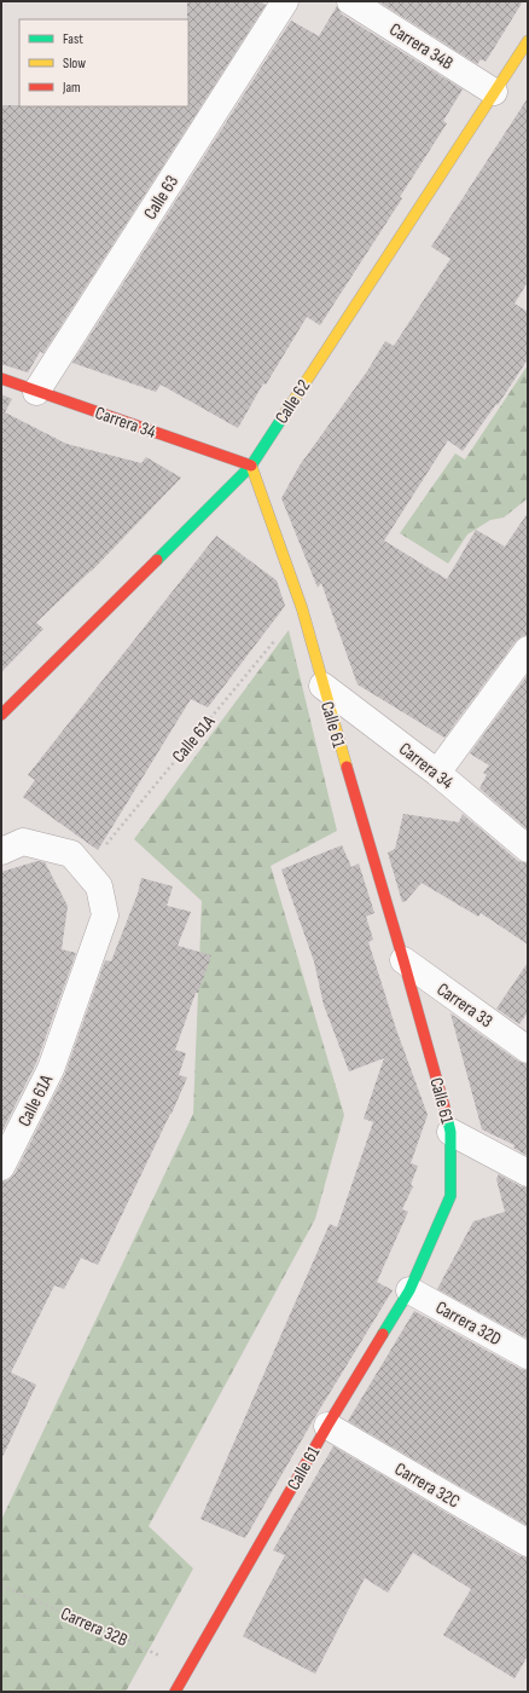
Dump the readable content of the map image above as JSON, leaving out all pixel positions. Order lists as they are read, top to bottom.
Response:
{
  "streets": {
    "street": [
      "Carrera 34B",
      "Calle 63",
      "Calle 62",
      "Carrera 34",
      "Calle 61",
      "Calle 61A",
      "Carrera 33",
      "Carrera 32D",
      "Carrera 32C"
    ],
    "path": ["Carrera 32B"]
  },
  "crossings": [
    ["Carrera 34B", "Calle 62"],
    ["Calle 63", "Carrera 34"],
    ["Calle 62", "Carrera 34"],
    ["Calle 62", "Calle 61"],
    ["Carrera 34", "Calle 61"],
    ["Calle 61", "Calle 61A"],
    ["Calle 61", "Carrera 33"],
    ["Calle 61", "Carrera 32D"],
    ["Calle 61", "Carrera 32C"],
    ["Calle 61", "Carrera 32B"]
  ],
  "legend": ["Fast", "Slow", "Jam"]
}
